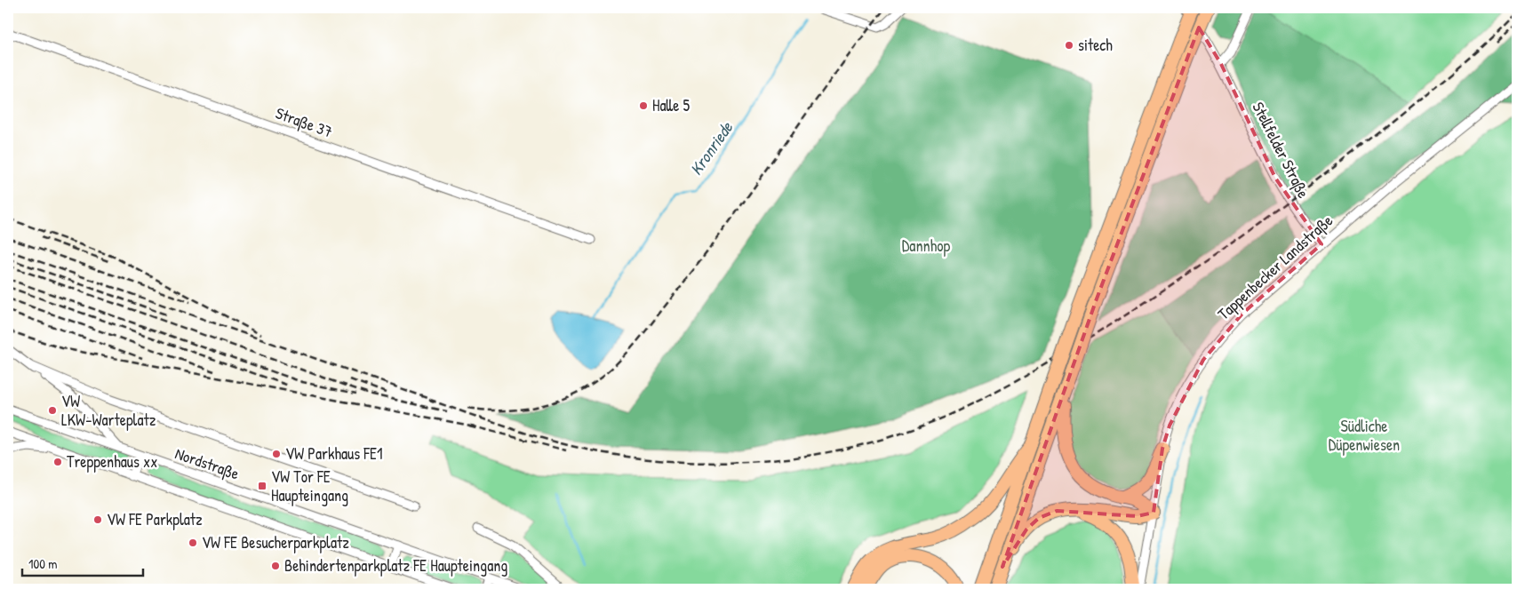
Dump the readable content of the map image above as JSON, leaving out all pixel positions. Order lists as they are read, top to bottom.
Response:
{
  "streets": {
    "street": [
      "Straße 37",
      "Stellfelder Straße",
      "Tappenbecker Landstraße",
      "Nordstraße"
    ]
  },
  "crossings": [
    ["Stellfelder Straße", "Tappenbecker Landstraße"]
  ],
  "water": ["Kronriede"],
  "parks": ["Dannhop", "Südliche Düpenwiesen"],
  "places": {
    "other": [
      "sitech",
      "Halle 5",
      "VW LKW-Warteplatz",
      "VW Parkhaus FE1",
      "Treppenhaus xx",
      "VW FE Parkplatz",
      "VW FE Besucherparkplatz",
      "Behindertenparkplatz FE Haupteingang"
    ],
    "transit": ["VW Tor FE Haupteingang"]
  },
  "scale_bar": "100 m"
}
